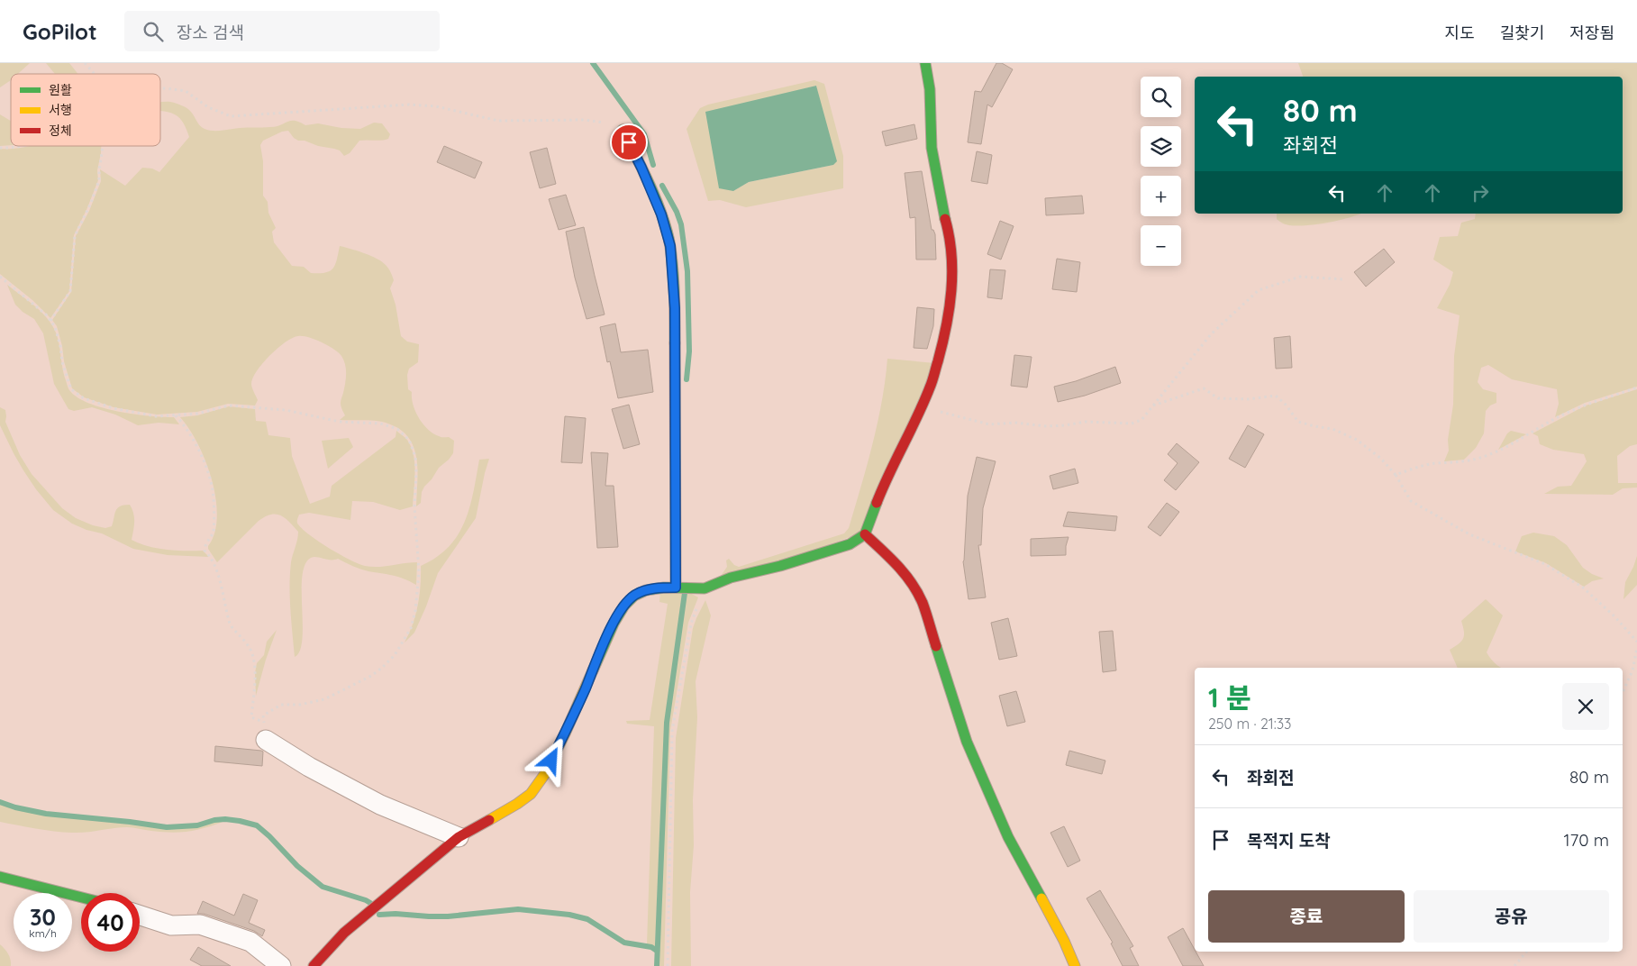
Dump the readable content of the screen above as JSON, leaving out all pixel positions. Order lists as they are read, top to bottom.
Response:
{
  "legend": ["원활", "서행", "정체"],
  "page": {
    "header": "GoPilot",
    "search": "장소 검색",
    "nav": ["지도", "길찾기", "저장됨"],
    "map_buttons": ["+", "−"],
    "turn": ["80 m", "좌회전"],
    "heading": ["1 분", "250 m · 21:33"],
    "list": [
      {
        "name": "좌회전",
        "value": "80 m"
      },
      {
        "name": "목적지 도착",
        "value": "170 m"
      }
    ],
    "buttons": ["종료", "공유"],
    "speed": "30 km/h",
    "limit": "40"
  }
}
